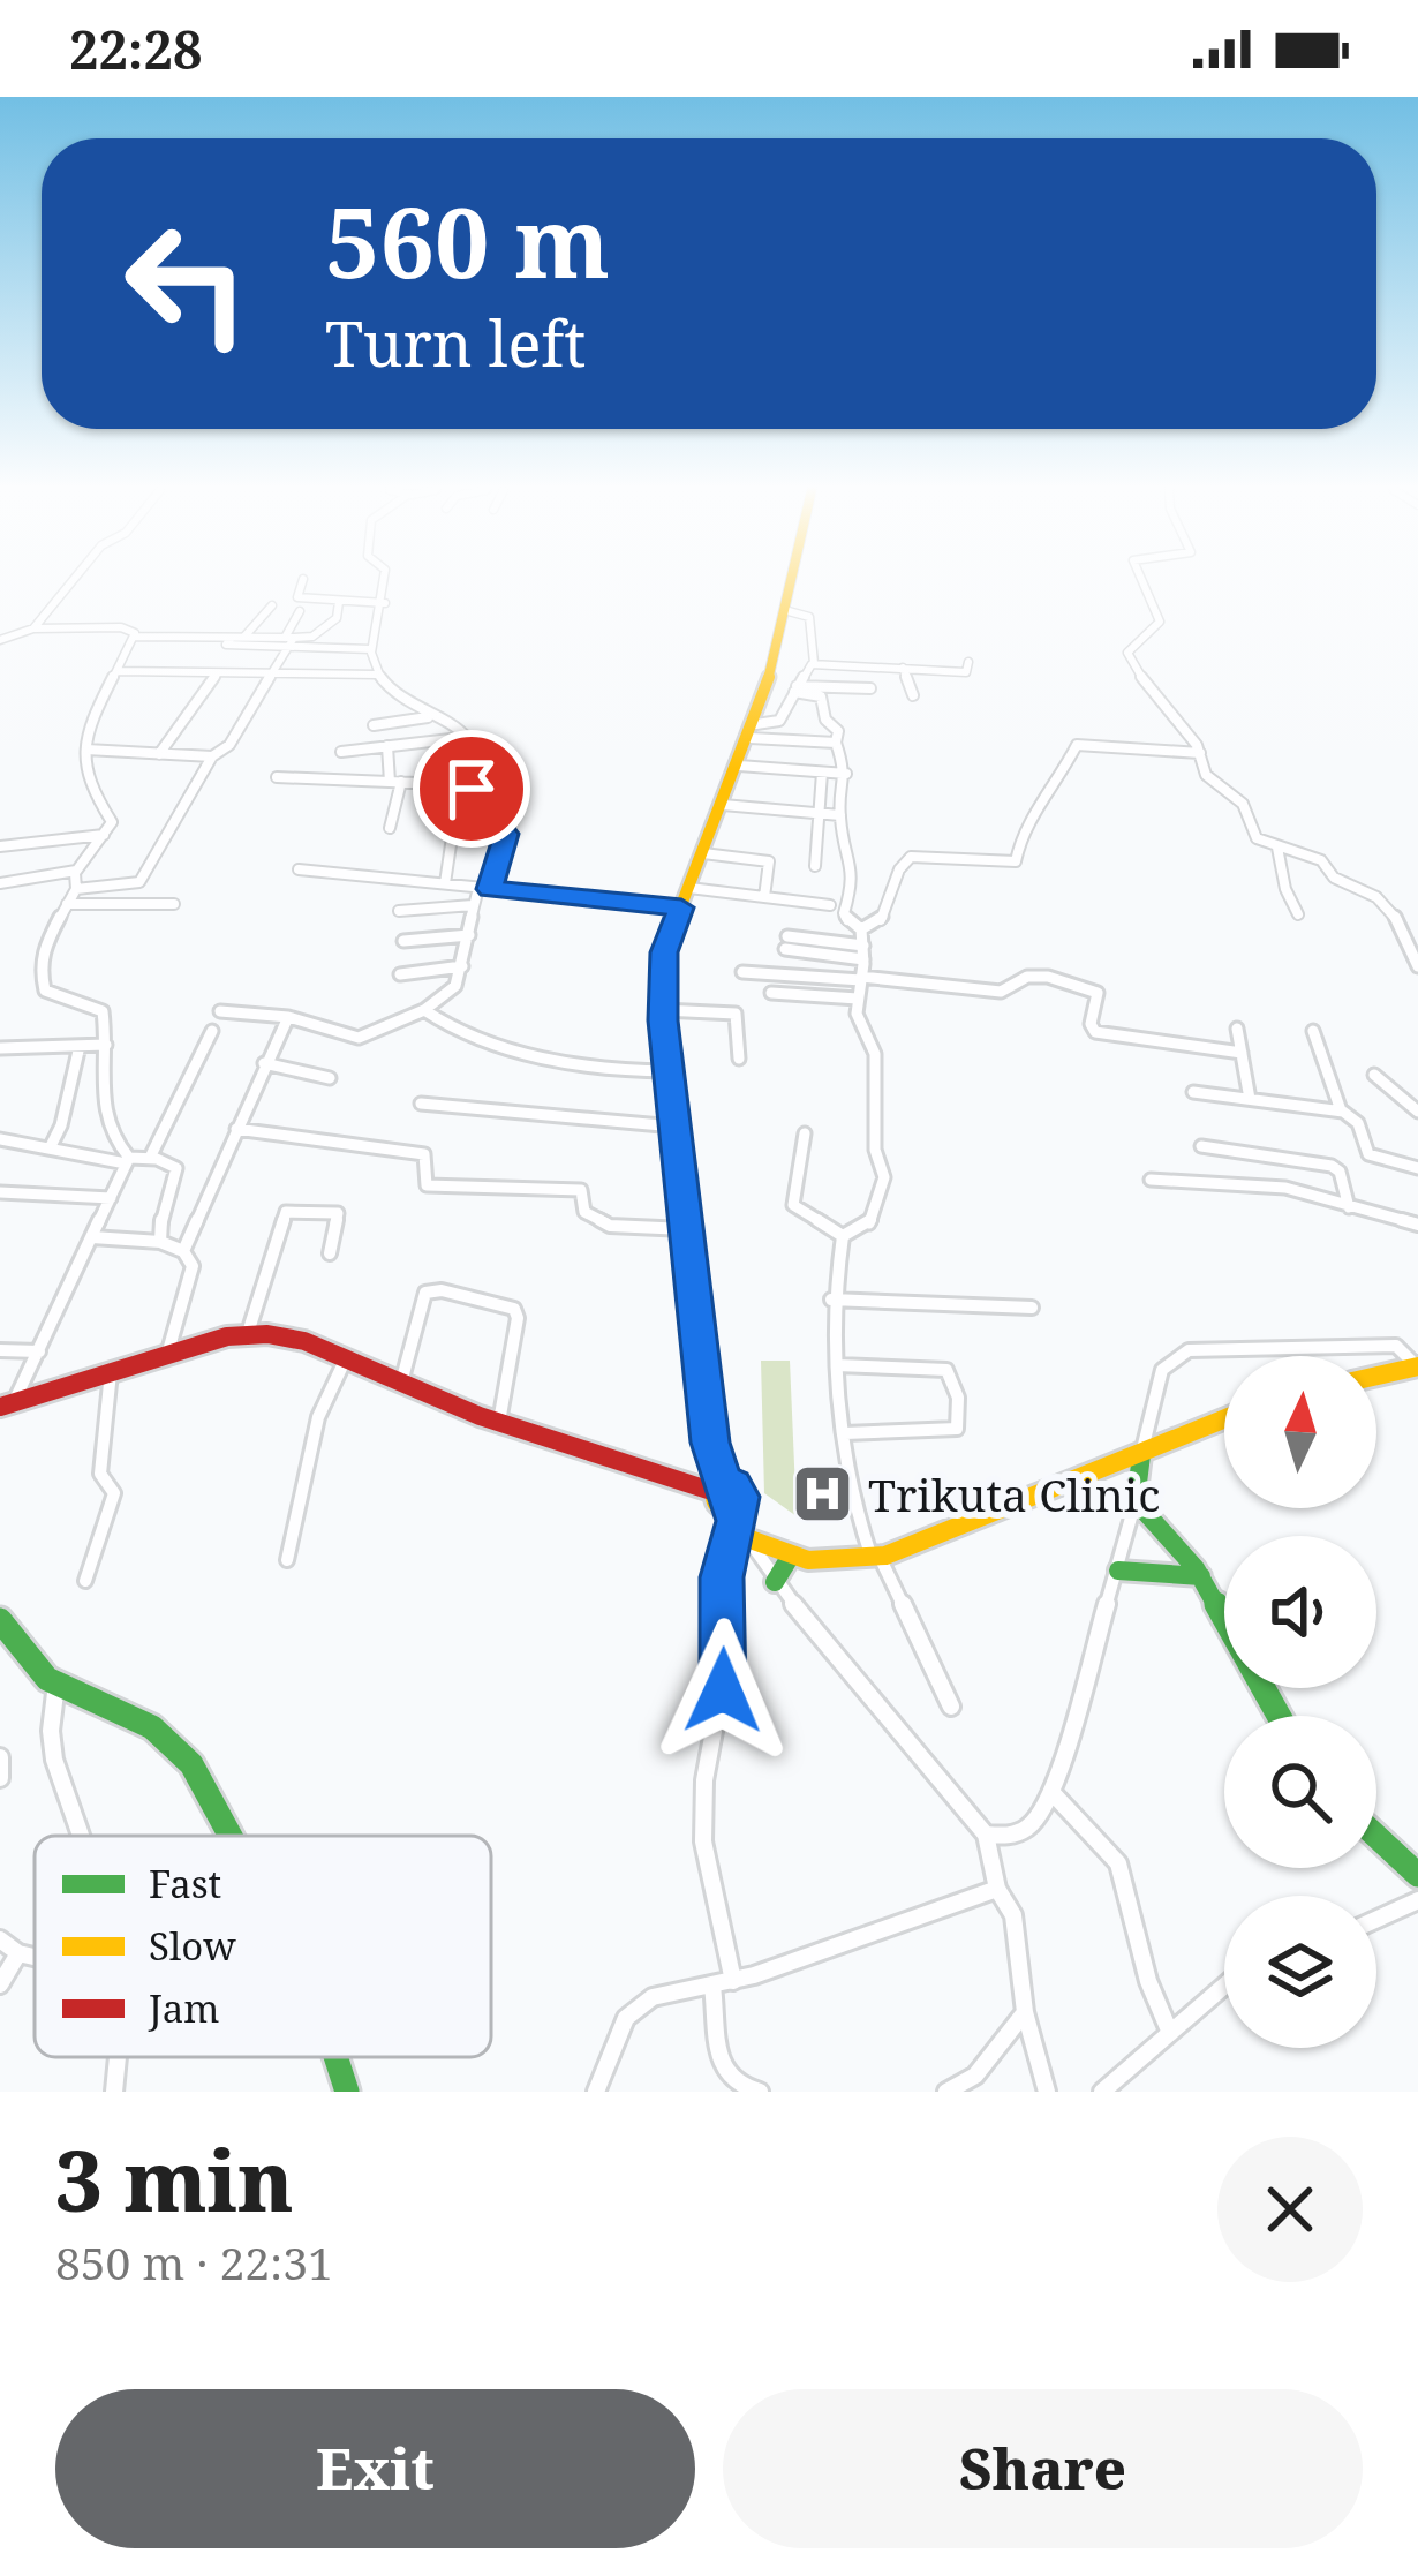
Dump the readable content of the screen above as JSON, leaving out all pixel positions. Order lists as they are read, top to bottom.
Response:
{
  "places": {
    "hospital": ["Trikuta Clinic"]
  },
  "legend": ["Fast", "Slow", "Jam"],
  "north": "top",
  "page": {
    "status": "22:28",
    "turn": ["560 m", "Turn left"],
    "heading": ["3 min", "850 m · 22:31"],
    "buttons": ["Exit", "Share"]
  }
}
